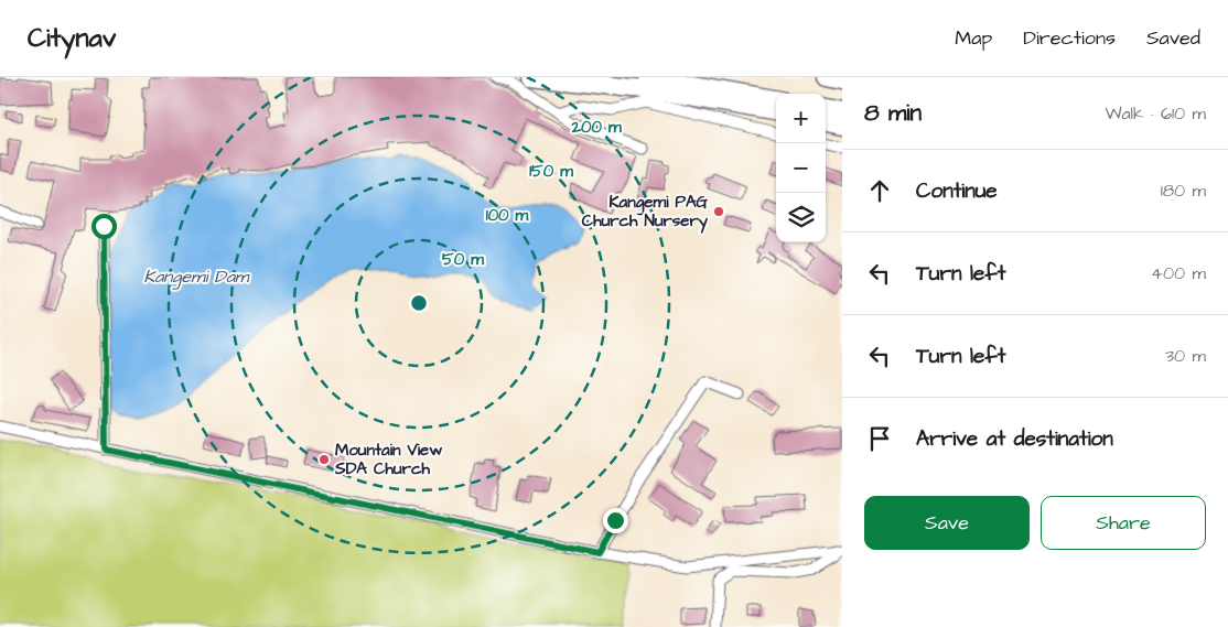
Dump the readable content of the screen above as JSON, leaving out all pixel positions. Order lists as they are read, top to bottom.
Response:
{
  "water": ["Kangemi Dam"],
  "places": ["Kangemi PAG Church Nursery", "Mountain View SDA Church"],
  "page": {
    "header": "Citynav",
    "nav": ["Map", "Directions", "Saved"],
    "heading": ["8 min", "Walk · 610 m"],
    "map_buttons": ["+", "−"],
    "list": [
      ["Continue", "180 m"],
      ["Turn left", "400 m"],
      ["Turn left", "30 m"],
      "Arrive at destination"
    ],
    "buttons": ["Save", "Share"]
  },
  "rings": [
    "200 m",
    "150 m",
    "100 m",
    "50 m"
  ]
}
